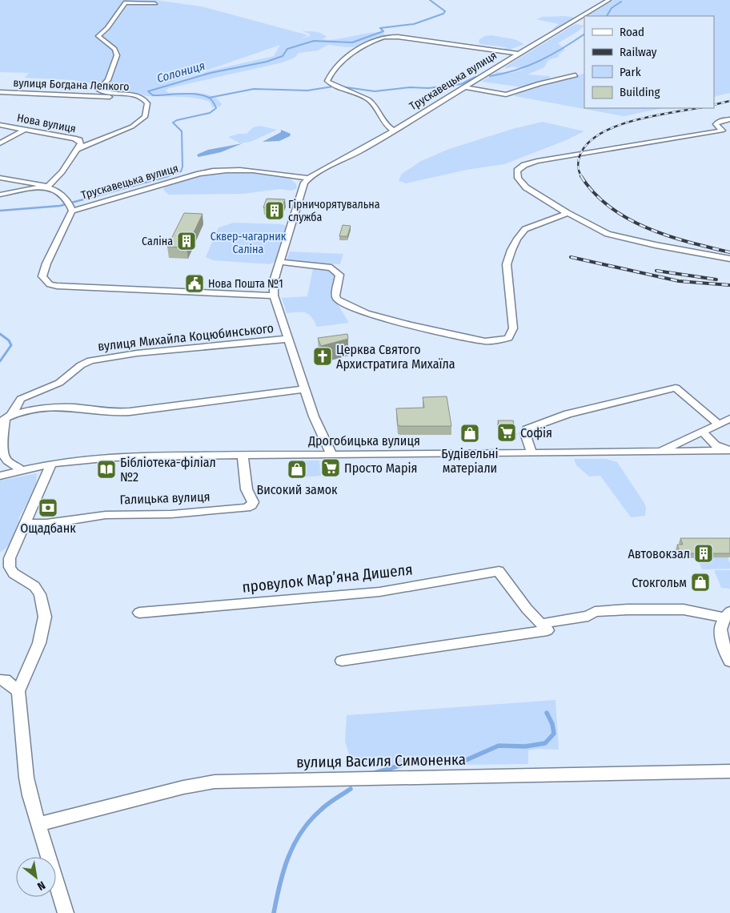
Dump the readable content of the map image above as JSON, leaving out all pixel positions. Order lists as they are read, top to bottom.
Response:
{
  "streets": {
    "street": [
      "Трускавецька вулиця",
      "вулиця Богдана Лепкого",
      "Нова вулиця",
      "вулиця Михайла Коцюбинського",
      "Дрогобицька вулиця",
      "Галицька вулиця",
      "провулок Марʼяна Дишеля",
      "вулиця Василя Симоненка"
    ]
  },
  "crossings": [
    ["вулиця Михайла Коцюбинського", "Дрогобицька вулиця"],
    ["Дрогобицька вулиця", "Галицька вулиця"]
  ],
  "water": ["Солониця"],
  "parks": ["Сквер-чагарник Саліна"],
  "places": {
    "building": ["Гірничорятувальна служба", "Саліна", "Автовокзал"],
    "public building": ["Нова Пошта №1"],
    "church": ["Церква Святого Архистратига Михаїла"],
    "supermarket": ["Софія", "Просто Марія"],
    "shop": ["Будівельні матеріали", "Високий замок", "Стокгольм"],
    "library": ["Бібліотека-філіал №2"],
    "bank": ["Ощадбанк"]
  },
  "legend": [
    "Road",
    "Railway",
    "Park",
    "Building"
  ],
  "north": "bottom right"
}
